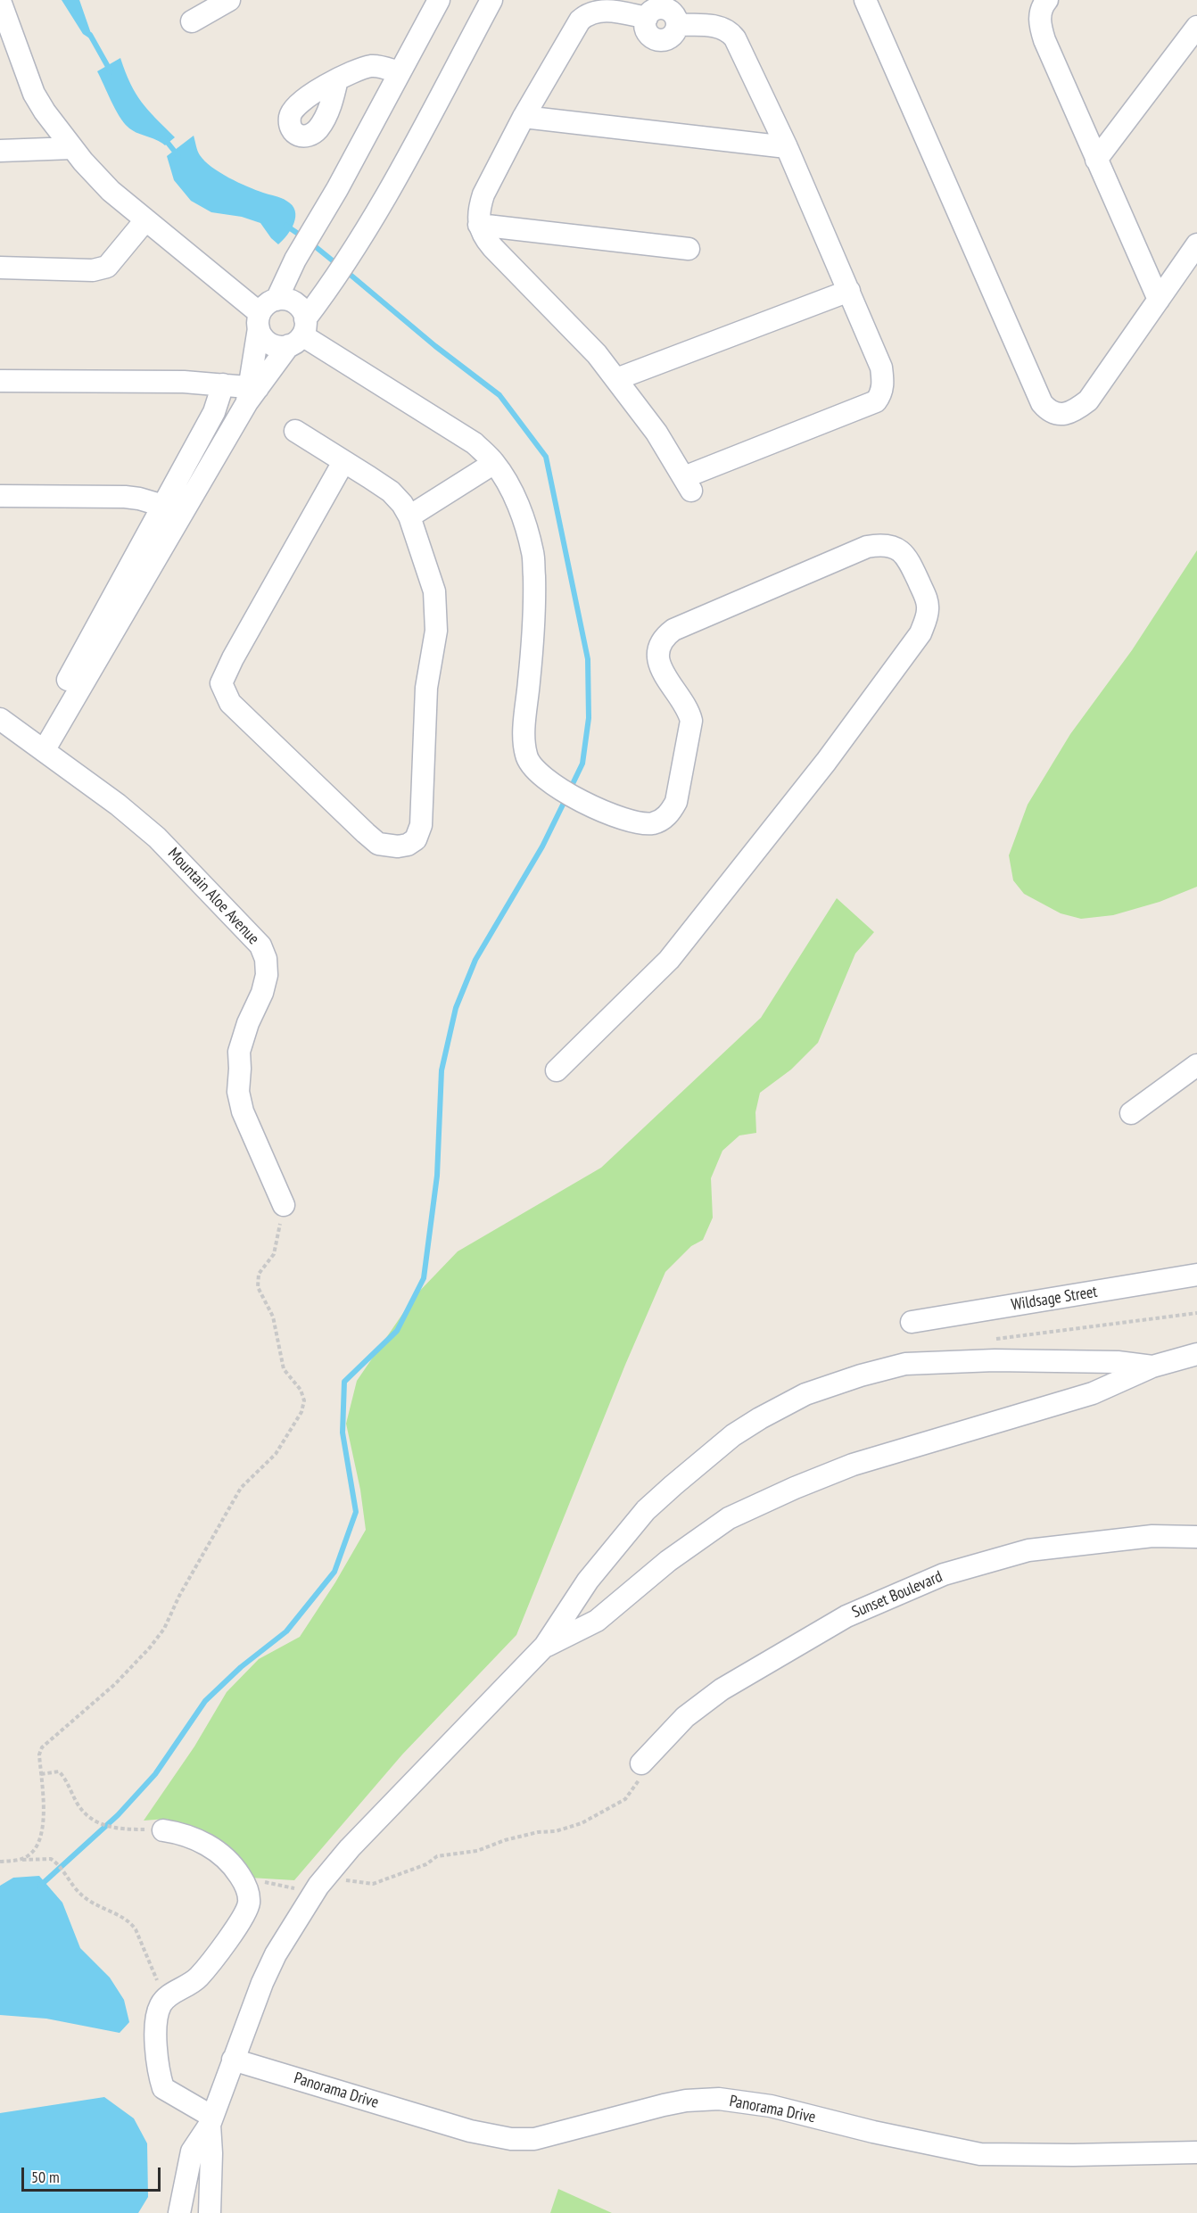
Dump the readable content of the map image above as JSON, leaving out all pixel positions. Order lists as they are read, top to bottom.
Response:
{
  "streets": {
    "street": [
      "Mountain Aloe Avenue",
      "Wildsage Street",
      "Sunset Boulevard",
      "Panorama Drive"
    ]
  },
  "scale_bar": "50 m"
}
